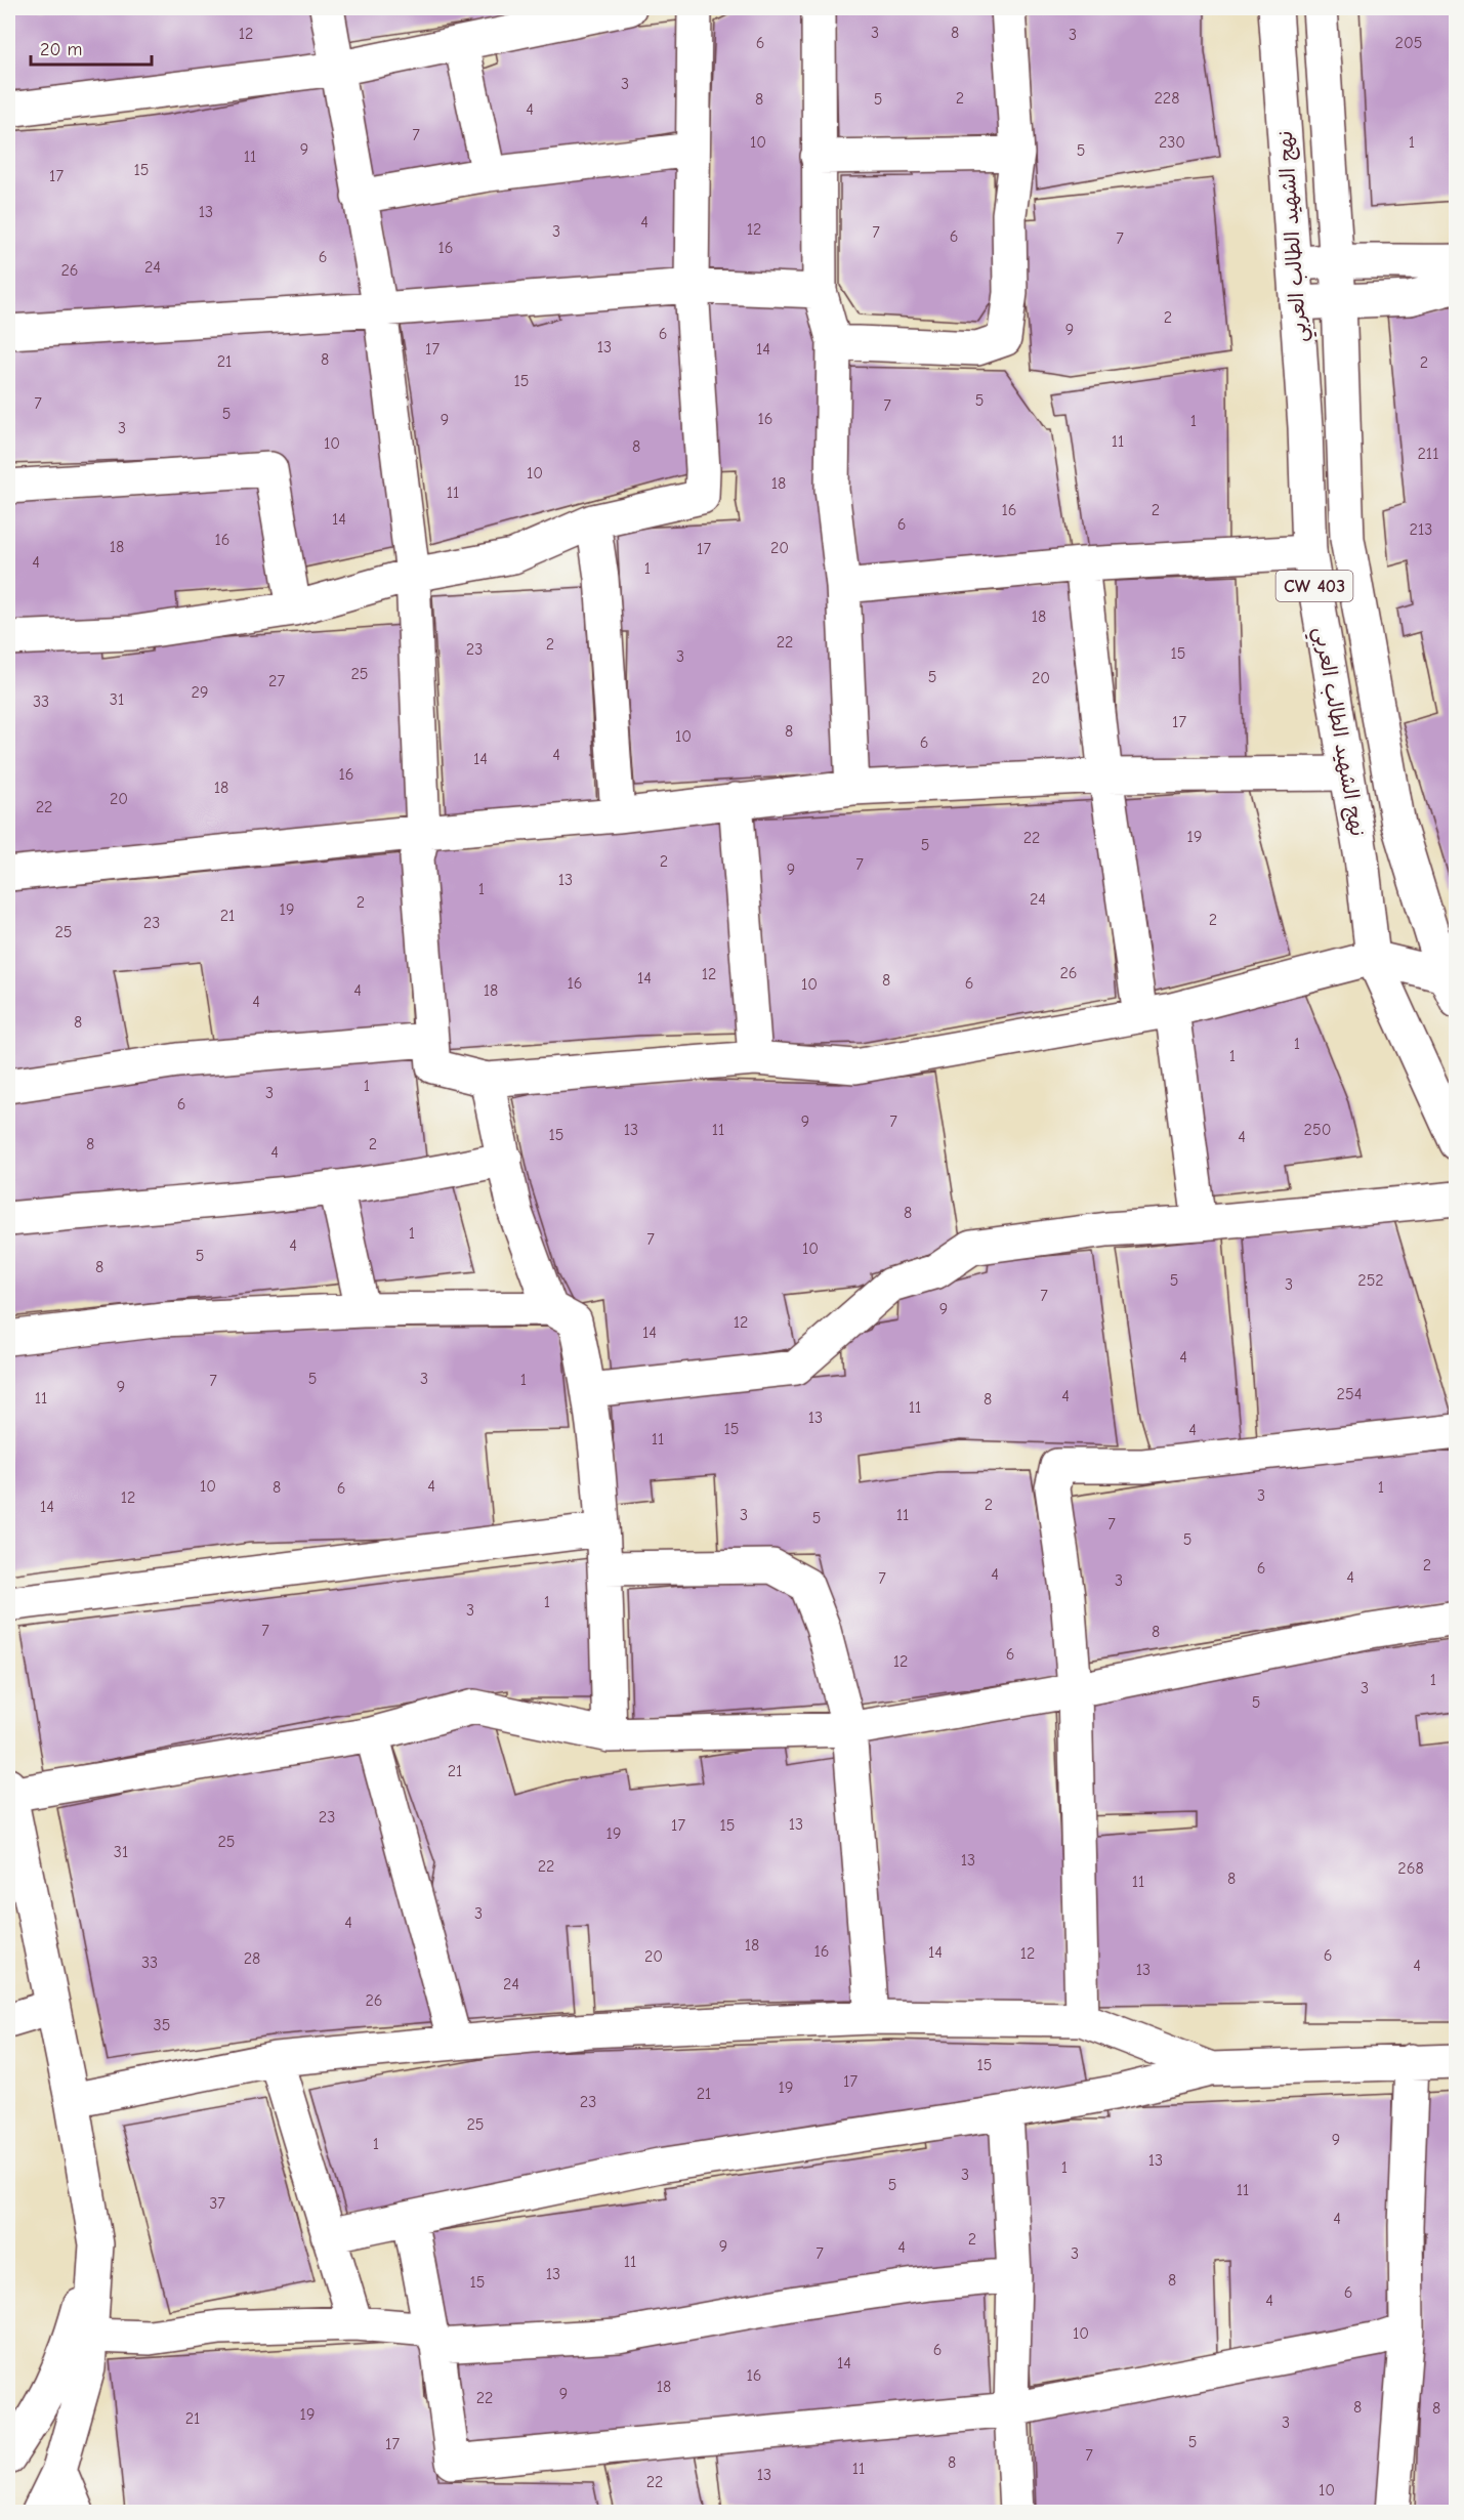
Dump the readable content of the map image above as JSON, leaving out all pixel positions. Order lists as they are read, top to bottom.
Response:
{
  "streets": {
    "street": ["نهج الشهيد الطالب العربي", "CW 403"]
  },
  "house_numbers": [
    "3",
    "8",
    "12",
    "3",
    "6",
    "205",
    "3",
    "2",
    "228",
    "8",
    "5",
    "4",
    "7",
    "10",
    "230",
    "1",
    "9",
    "5",
    "11",
    "15",
    "17",
    "13",
    "4",
    "12",
    "3",
    "7",
    "6",
    "7",
    "16",
    "6",
    "24",
    "26",
    "2",
    "9",
    "6",
    "13",
    "17",
    "14",
    "8",
    "21",
    "2",
    "15",
    "5",
    "7",
    "7",
    "5",
    "16",
    "9",
    "1",
    "3",
    "11",
    "10",
    "8",
    "211",
    "10",
    "18",
    "11",
    "16",
    "2",
    "14",
    "6",
    "213",
    "16",
    "18",
    "20",
    "17",
    "4",
    "1",
    "18",
    "22",
    "2",
    "23",
    "15",
    "3",
    "25",
    "5",
    "20",
    "27",
    "29",
    "31",
    "33",
    "17",
    "8",
    "10",
    "6",
    "4",
    "14",
    "16",
    "18",
    "20",
    "22",
    "19",
    "22",
    "5",
    "2",
    "7",
    "9",
    "13",
    "1",
    "24",
    "2",
    "19",
    "21",
    "2",
    "23",
    "25",
    "26",
    "12",
    "14",
    "8",
    "16",
    "6",
    "10",
    "4",
    "18",
    "4",
    "8",
    "1",
    "1",
    "1",
    "3",
    "6",
    "9",
    "7",
    "13",
    "11",
    "250",
    "15",
    "4",
    "8",
    "2",
    "4",
    "8",
    "1",
    "7",
    "4",
    "10",
    "5",
    "8",
    "5",
    "252",
    "3",
    "7",
    "9",
    "12",
    "14",
    "4",
    "5",
    "3",
    "1",
    "7",
    "9",
    "254",
    "4",
    "11",
    "8",
    "11",
    "13",
    "15",
    "4",
    "11",
    "10",
    "4",
    "8",
    "1",
    "6",
    "3",
    "12",
    "2",
    "14",
    "3",
    "11",
    "5",
    "7",
    "5",
    "2",
    "6",
    "4",
    "4",
    "7",
    "3",
    "1",
    "3",
    "7",
    "8",
    "6",
    "12",
    "1",
    "3",
    "5",
    "21",
    "23",
    "13",
    "17",
    "15",
    "19",
    "25",
    "31",
    "13",
    "22",
    "268",
    "8",
    "11",
    "3",
    "4",
    "18",
    "16",
    "14",
    "12",
    "6",
    "20",
    "28",
    "33",
    "4",
    "13",
    "24",
    "26",
    "35",
    "15",
    "17",
    "19",
    "21",
    "23",
    "25",
    "9",
    "1",
    "13",
    "1",
    "3",
    "5",
    "11",
    "37",
    "4",
    "2",
    "9",
    "4",
    "7",
    "3",
    "11",
    "13",
    "8",
    "15",
    "6",
    "4",
    "10",
    "6",
    "14",
    "16",
    "18",
    "9",
    "22",
    "8",
    "8",
    "19",
    "21",
    "3",
    "5",
    "17",
    "7",
    "8",
    "11",
    "13",
    "22",
    "10"
  ],
  "scale_bar": "20 m"
}
